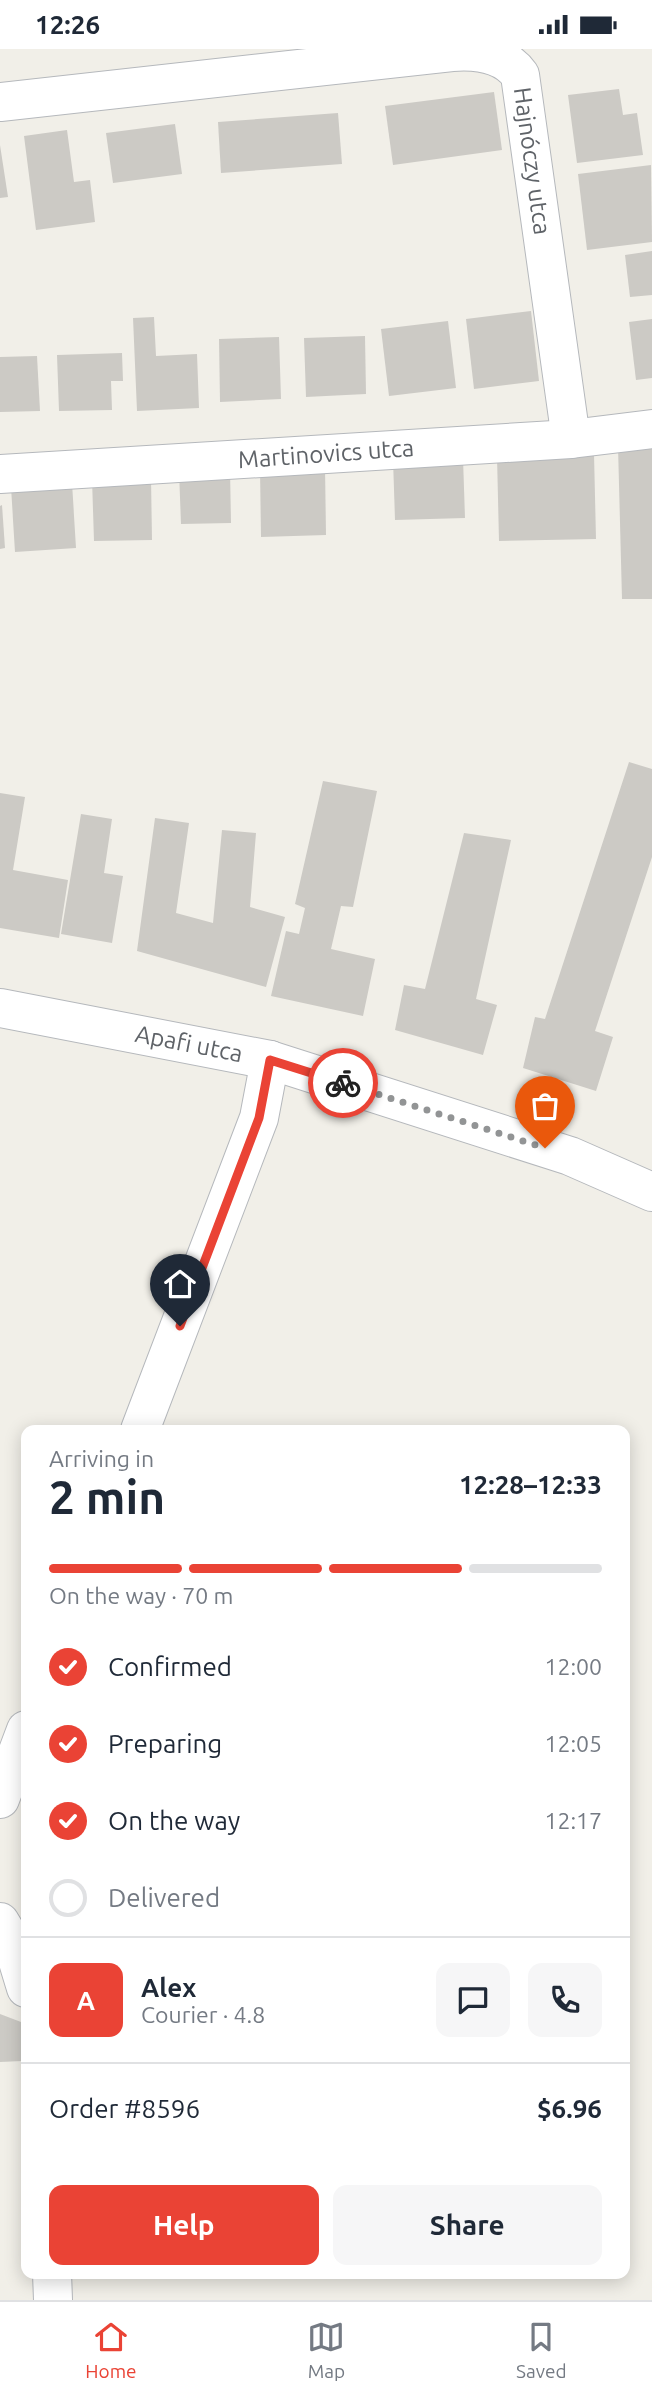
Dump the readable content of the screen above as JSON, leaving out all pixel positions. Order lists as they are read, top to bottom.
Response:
{
  "streets": {
    "street": ["Hajnóczy utca", "Martinovics utca", "Apafi utca"]
  },
  "crossings": [
    ["Hajnóczy utca", "Martinovics utca"]
  ],
  "page": {
    "status": "12:26",
    "heading": ["2 min", "Arriving in", "12:28–12:33"],
    "panel": [
      "Alex",
      "Courier · 4.8",
      "Order #8596",
      "$6.96"
    ],
    "bar": "On the way · 70 m",
    "list": [
      ["Confirmed", "12:00"],
      ["Preparing", "12:05"],
      ["On the way", "12:17"],
      "Delivered"
    ],
    "round": "A",
    "buttons": ["Help", "Share"],
    "tabs": ["Home", "Map", "Saved"]
  }
}
